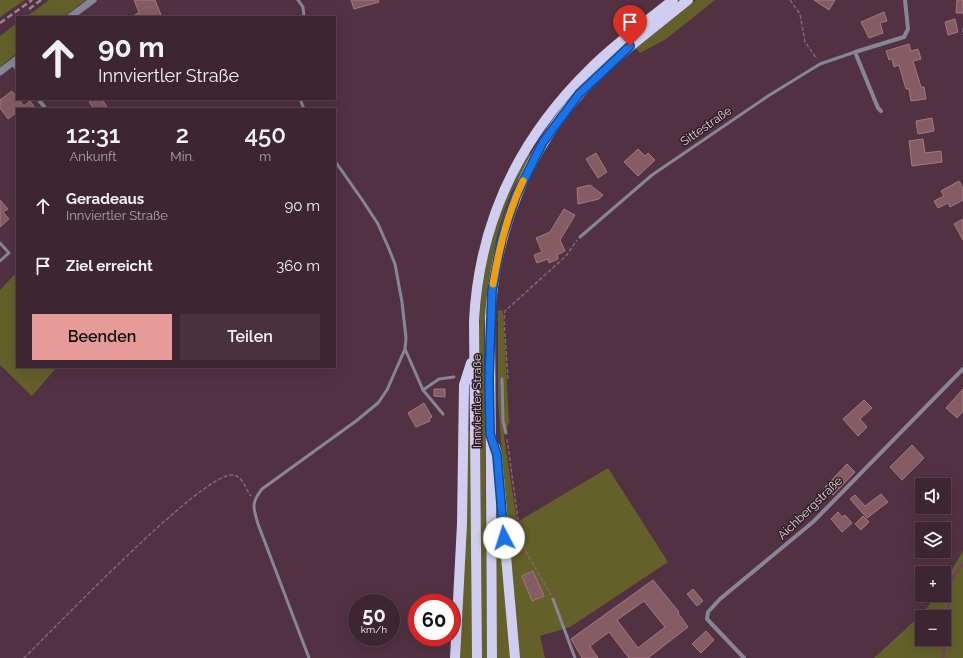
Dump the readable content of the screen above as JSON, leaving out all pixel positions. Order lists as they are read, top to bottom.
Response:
{
  "streets": {
    "main road": ["Innviertler Straße"],
    "street": ["Sittestraße", "Aichbergstraße"]
  },
  "page": {
    "turn": ["90 m", "Innviertler Straße"],
    "eta": [
      "12:31",
      "Ankunft",
      "2",
      "Min.",
      "450",
      "m"
    ],
    "list": [
      {
        "name": "Geradeaus",
        "note": "Innviertler Straße",
        "value": "90 m"
      },
      {
        "name": "Ziel erreicht",
        "value": "360 m"
      }
    ],
    "buttons": ["Beenden", "Teilen"],
    "map_buttons": ["+", "−"],
    "speed": "50 km/h",
    "limit": "60"
  }
}
